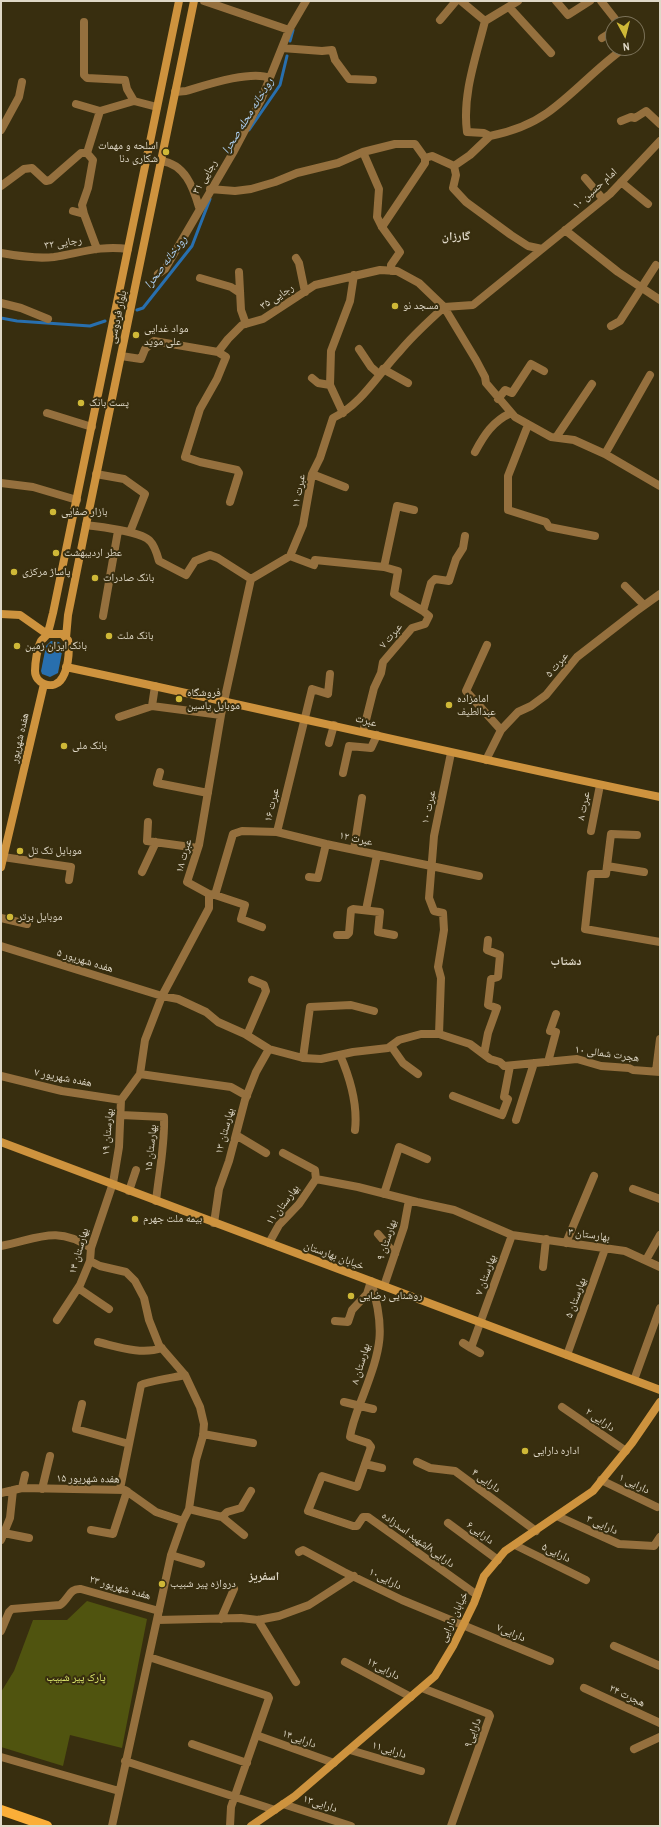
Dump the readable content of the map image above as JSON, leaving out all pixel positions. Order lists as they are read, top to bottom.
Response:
{
  "streets": {
    "main road": [
      "بلوار فردوسی",
      "عبرت",
      "هفده شهریور",
      "خیابان بهارستان",
      "خیابان دارایی"
    ],
    "street": [
      "رجایی ۳۱",
      "امام حسین ۱۰",
      "رجایی ۳۲",
      "رجایی ۳۵",
      "عبرت ۱۱",
      "عبرت ۷",
      "عبرت ۵",
      "عبرت ۱۶",
      "عبرت ۸",
      "عبرت ۱۰",
      "عبرت ۱۲",
      "عبرت ۱۸",
      "هفده شهریور ۵",
      "هجرت شمالی ۱۰",
      "هفده شهریور ۷",
      "بهارستان ۱۳",
      "بهارستان ۱۹",
      "بهارستان ۱۵",
      "بهارستان ۱۱",
      "بهارستان ۳",
      "بهارستان ۹",
      "بهارستان ۱۴",
      "بهارستان ۷",
      "بهارستان ۵",
      "بهارستان ۸",
      "دارایی ۲",
      "هفده شهریور ۱۵",
      "دارایی ۴",
      "دارایی ۱",
      "دارایی ۳",
      "دارایی۶",
      "دارایی۸/شهید اسدزاده",
      "دارایی۵",
      "دارایی۱۰",
      "هفده شهریور ۲۳",
      "دارایی۷",
      "دارایی۱۲",
      "هجرت ۲۴",
      "دارایی۹",
      "دارایی۱۴",
      "دارایی۱۱",
      "دارایی۱۳"
    ]
  },
  "crossings": [
    ["امام حسین ۱۰", "عبرت ۱۱"],
    ["رجایی ۳۲", "بلوار فردوسی"],
    ["بلوار فردوسی", "عبرت"],
    ["بلوار فردوسی", "هفده شهریور"],
    ["عبرت ۷", "عبرت"],
    ["عبرت ۵", "عبرت"],
    ["عبرت", "هفده شهریور"],
    ["عبرت", "عبرت ۱۶"],
    ["عبرت", "عبرت ۸"],
    ["عبرت", "عبرت ۱۰"],
    ["عبرت", "عبرت ۱۸"],
    ["عبرت ۱۶", "عبرت ۱۲"],
    ["عبرت ۱۶", "عبرت ۱۸"],
    ["عبرت ۱۰", "عبرت ۱۲"],
    ["عبرت ۱۰", "هجرت شمالی ۱۰"],
    ["هفده شهریور ۵", "هجرت شمالی ۱۰"],
    ["هفده شهریور ۵", "بهارستان ۱۳"],
    ["هفده شهریور ۵", "بهارستان ۱۹"],
    ["هفده شهریور ۷", "بهارستان ۱۹"],
    ["بهارستان ۱۳", "خیابان بهارستان"],
    ["بهارستان ۱۹", "بهارستان ۱۵"],
    ["بهارستان ۱۹", "بهارستان ۱۴"],
    ["بهارستان ۱۹", "خیابان بهارستان"],
    ["بهارستان ۱۵", "خیابان بهارستان"],
    ["بهارستان ۱۱", "خیابان بهارستان"],
    ["بهارستان ۳", "بهارستان ۹"],
    ["بهارستان ۳", "بهارستان ۷"],
    ["بهارستان ۳", "بهارستان ۵"],
    ["بهارستان ۹", "خیابان بهارستان"],
    ["بهارستان ۱۴", "خیابان بهارستان"],
    ["خیابان بهارستان", "بهارستان ۷"],
    ["خیابان بهارستان", "بهارستان ۵"],
    ["خیابان بهارستان", "بهارستان ۸"],
    ["بهارستان ۸", "دارایی۸/شهید اسدزاده"],
    ["دارایی ۲", "خیابان دارایی"],
    ["دارایی ۴", "خیابان دارایی"],
    ["دارایی ۱", "خیابان دارایی"],
    ["دارایی ۳", "خیابان دارایی"],
    ["دارایی۶", "خیابان دارایی"],
    ["دارایی۸/شهید اسدزاده", "خیابان دارایی"],
    ["دارایی۵", "خیابان دارایی"],
    ["دارایی۱۰", "خیابان دارایی"],
    ["دارایی۱۰", "دارایی۷"],
    ["خیابان دارایی", "دارایی۷"],
    ["خیابان دارایی", "دارایی۱۲"],
    ["خیابان دارایی", "دارایی۹"],
    ["خیابان دارایی", "دارایی۱۴"],
    ["خیابان دارایی", "دارایی۱۱"],
    ["خیابان دارایی", "دارایی۱۳"]
  ],
  "districts": ["گارزان", "دشتاب", "اسفریز"],
  "water": ["رودخانه محله صحرا", "رودخانه صحرا"],
  "parks": ["پارک پیر شبیب"],
  "places": [
    "اسلحه و مهمات شکاری دنا",
    "مسجد نو",
    "مواد غدایی علی موید",
    "پست بانک",
    "بازار صفایی",
    "عطر اردیبهشت",
    "پاساژ مرکزی",
    "بانک صادرات",
    "بانک ملت",
    "بانک ایران زمین",
    "فروشگاه موبایل یاسین",
    "امامزاده عبدالطیف",
    "بانک ملی",
    "موبایل تک تل",
    "موبایل برتر",
    "بیمه ملت جهرم",
    "روشنایی رضایی",
    "اداره دارایی",
    "دروازه پیر شبیب"
  ],
  "north": "bottom"
}
